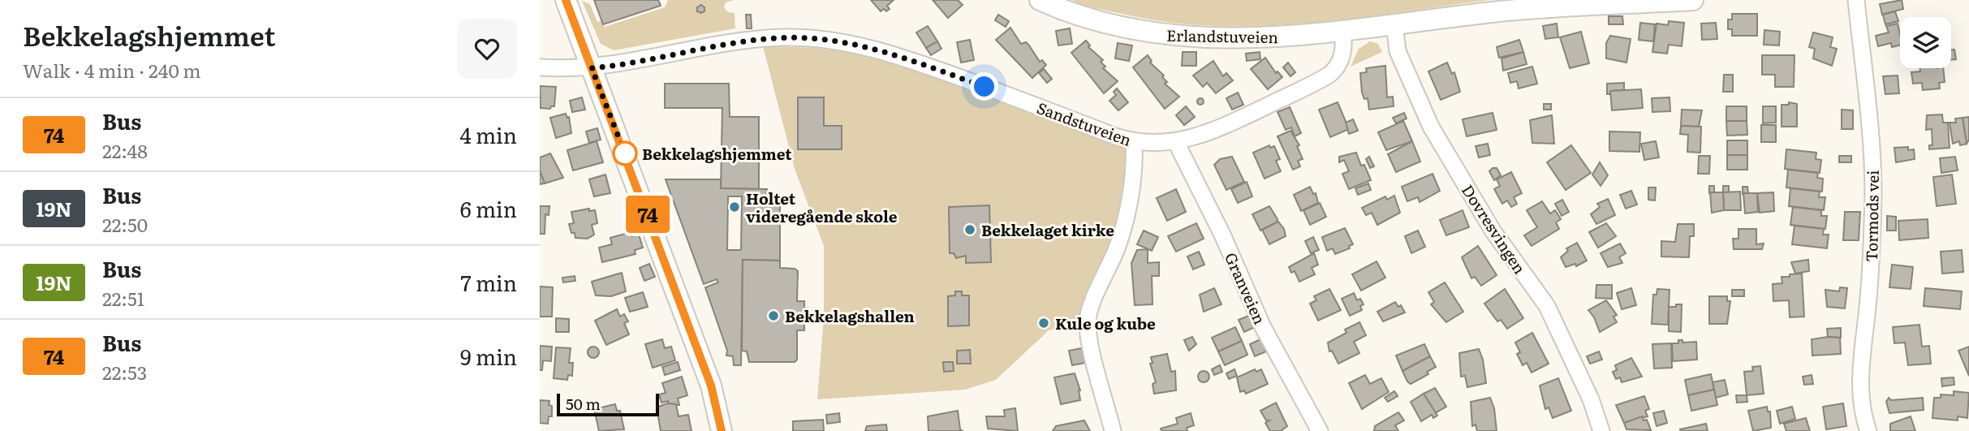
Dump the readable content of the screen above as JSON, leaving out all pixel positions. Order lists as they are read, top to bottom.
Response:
{
  "streets": {
    "street": [
      "Erlandstuveien",
      "Sandstuveien",
      "Tormods vei",
      "Dovresvingen",
      "Granveien"
    ]
  },
  "crossings": [
    ["Erlandstuveien", "Sandstuveien"],
    ["Sandstuveien", "Granveien"]
  ],
  "places": [
    "Bekkelagshjemmet",
    "Holtet videregående skole",
    "Bekkelaget kirke",
    "Bekkelagshallen",
    "Kule og kube"
  ],
  "lines": ["bus line 74"],
  "scale_bar": "50 m",
  "page": {
    "heading": ["Bekkelagshjemmet", "Walk · 4 min · 240 m"],
    "on_map": "74",
    "list": [
      {
        "mark": "74",
        "name": "Bus",
        "note": "22:48",
        "value": "4 min"
      },
      {
        "mark": "19N",
        "name": "Bus",
        "note": "22:50",
        "value": "6 min"
      },
      {
        "mark": "19N",
        "name": "Bus",
        "note": "22:51",
        "value": "7 min"
      },
      {
        "mark": "74",
        "name": "Bus",
        "note": "22:53",
        "value": "9 min"
      }
    ],
    "scale": "50 m"
  }
}
